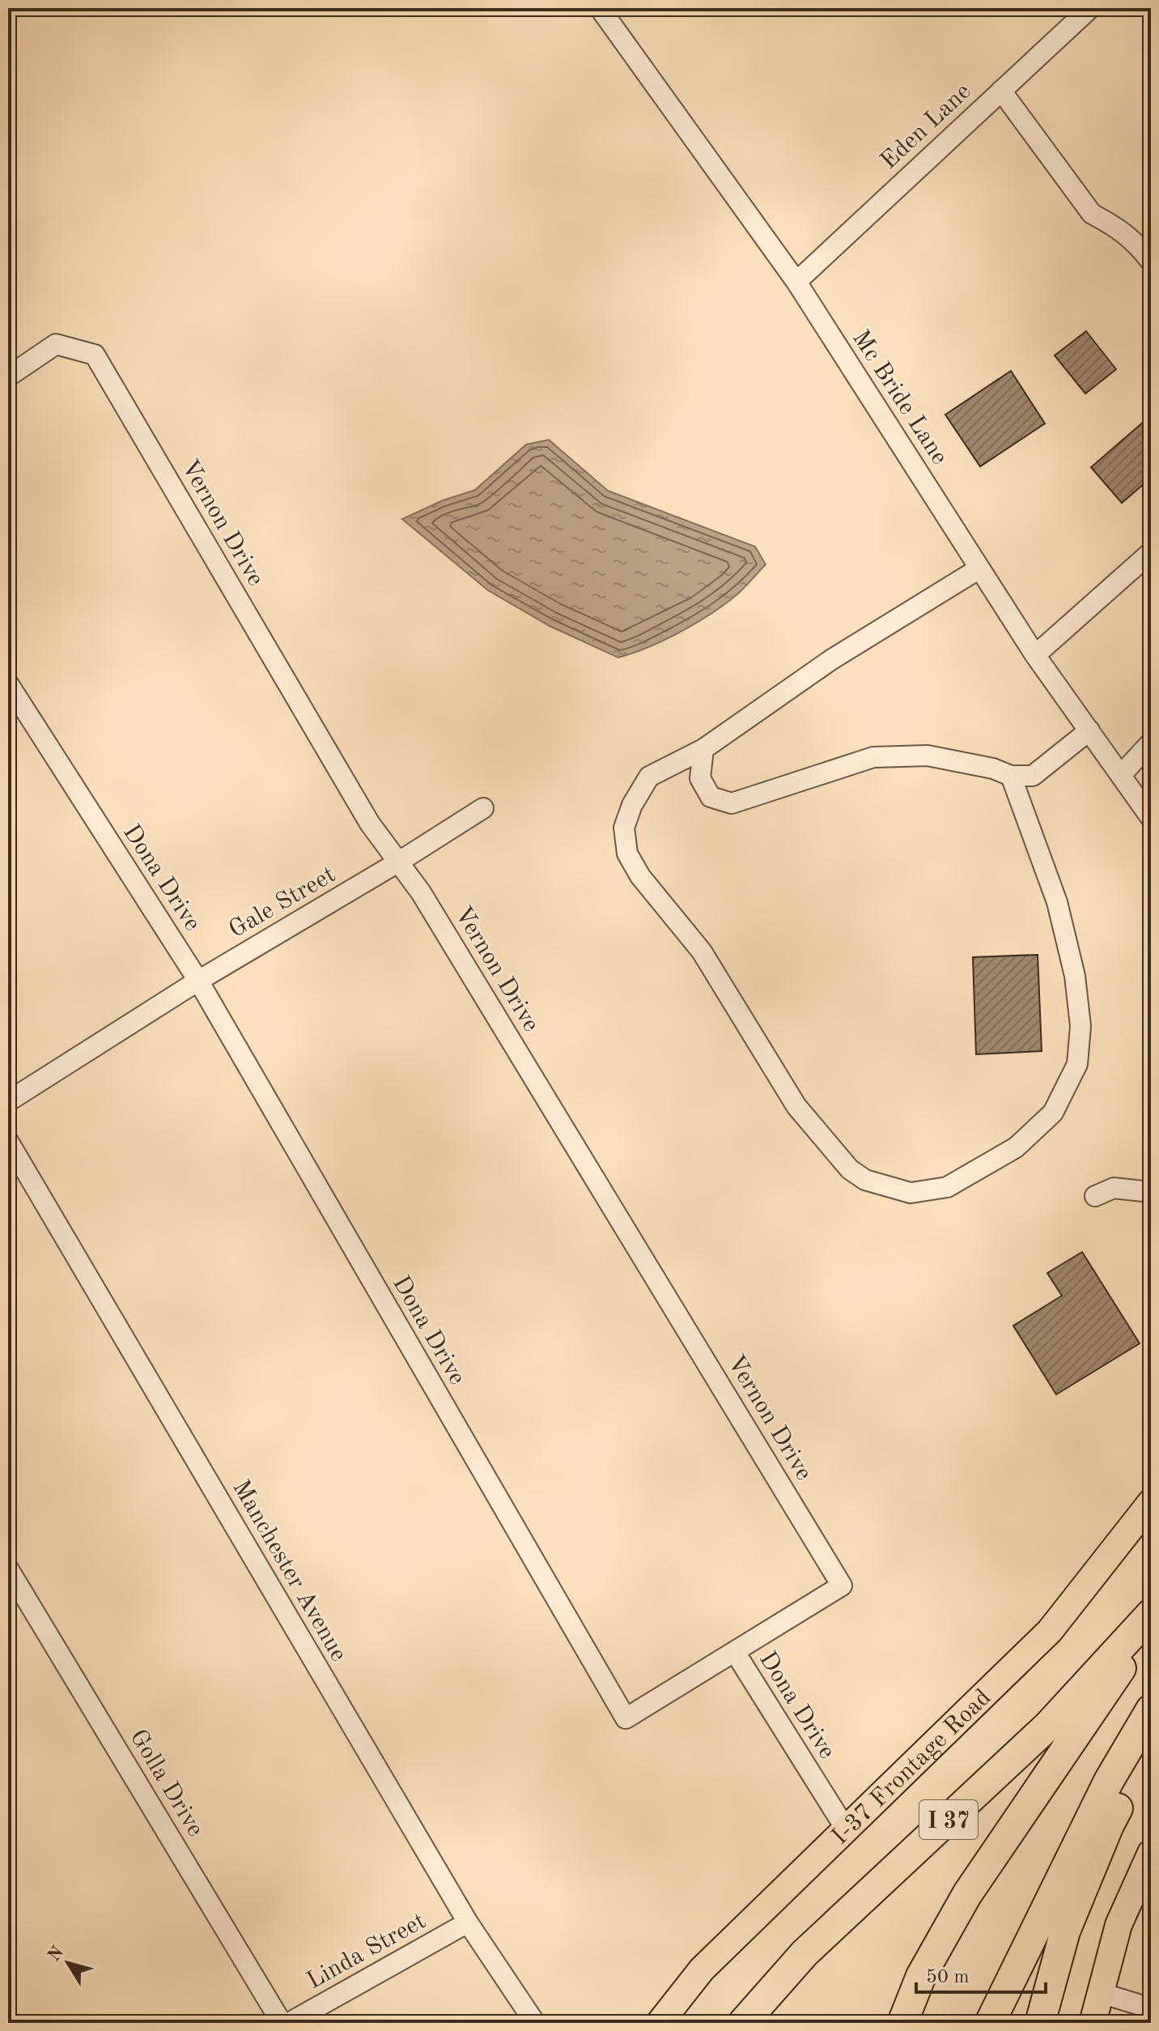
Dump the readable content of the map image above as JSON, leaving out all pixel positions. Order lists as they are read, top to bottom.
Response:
{
  "streets": {
    "highway": ["I 37"],
    "main road": ["I-37 Frontage Road"],
    "street": [
      "Eden Lane",
      "Mc Bride Lane",
      "Vernon Drive",
      "Dona Drive",
      "Gale Street",
      "Manchester Avenue",
      "Golla Drive",
      "Linda Street"
    ]
  },
  "crossings": [
    ["Eden Lane", "Mc Bride Lane"],
    ["Vernon Drive", "Dona Drive"],
    ["Vernon Drive", "Gale Street"],
    ["Dona Drive", "Gale Street"],
    ["Dona Drive", "I-37 Frontage Road"],
    ["Manchester Avenue", "Linda Street"]
  ],
  "scale_bar": "50 m",
  "north": "top left"
}
